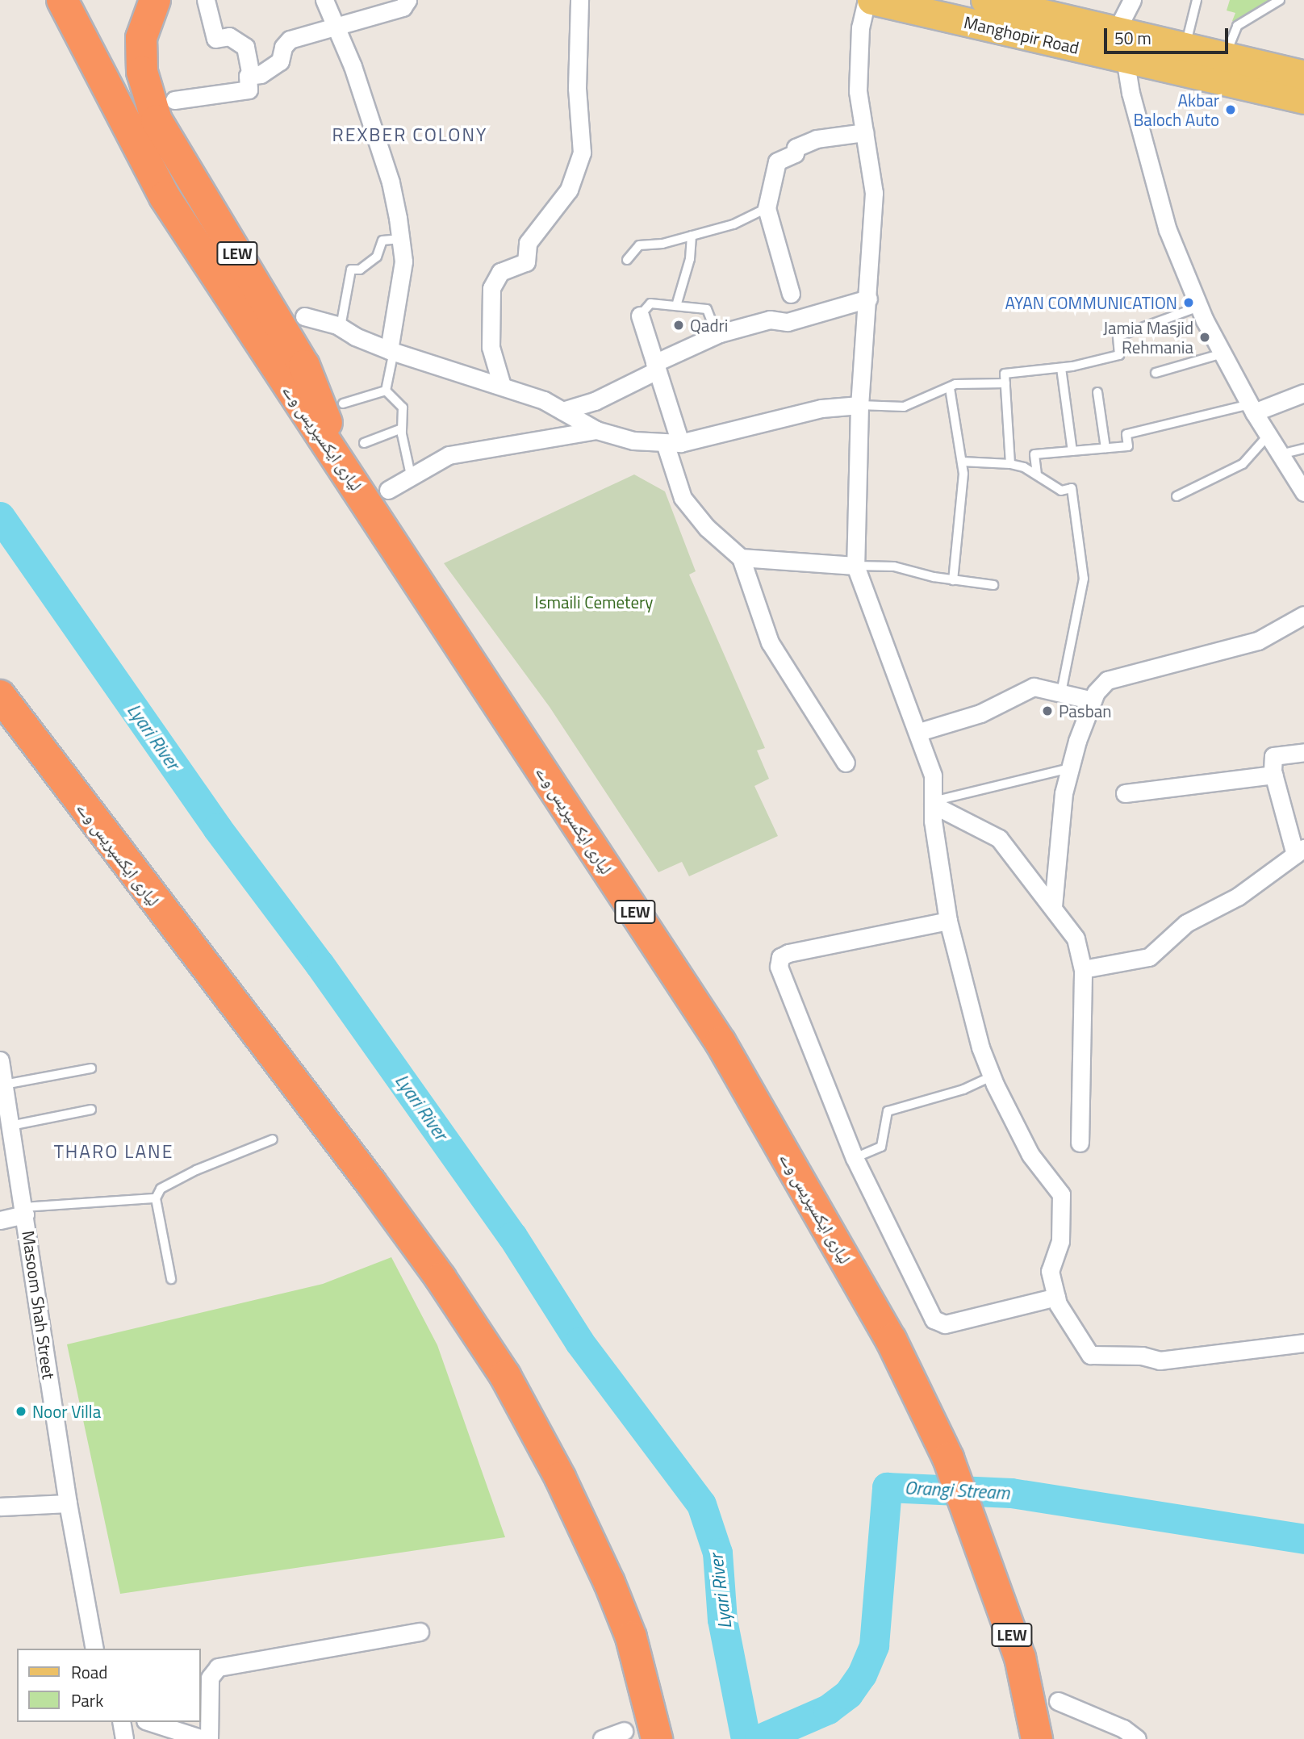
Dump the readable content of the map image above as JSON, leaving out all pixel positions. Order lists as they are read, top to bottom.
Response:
{
  "streets": {
    "highway": ["LEW", "لیاری ایکسپریس وے"],
    "main road": ["Manghopir Road"],
    "street": ["Masoom Shah Street"]
  },
  "crossings": [
    ["LEW", "لیاری ایکسپریس وے"]
  ],
  "districts": ["REXBER COLONY", "THARO LANE"],
  "water": ["Lyari River", "Orangi Stream"],
  "parks": ["Ismaili Cemetery"],
  "places": [
    "Akbar Baloch Auto",
    "AYAN COMMUNICATION",
    "Qadri",
    "Jamia Masjid Rehmania",
    "Pasban",
    "Noor Villa"
  ],
  "legend": ["Road", "Park"],
  "scale_bar": "50 m"
}
